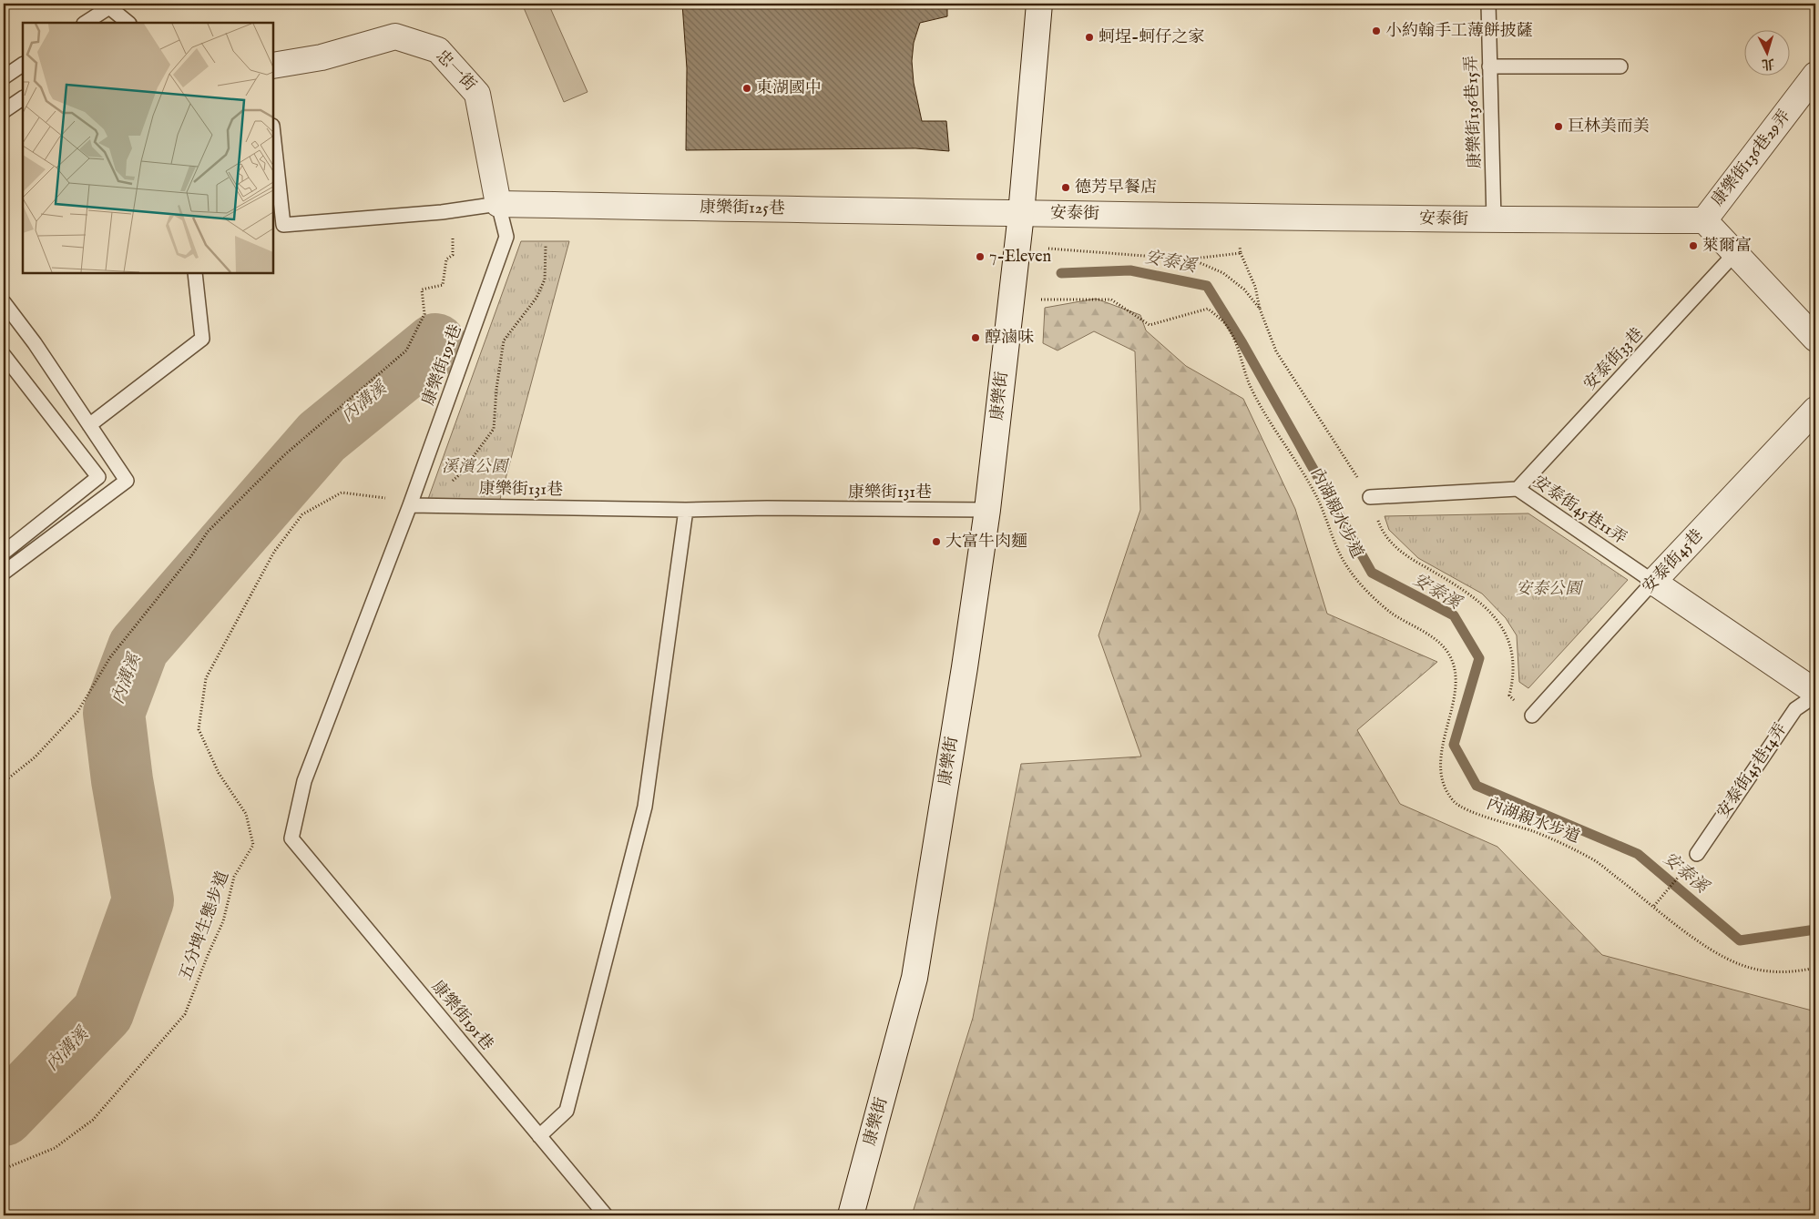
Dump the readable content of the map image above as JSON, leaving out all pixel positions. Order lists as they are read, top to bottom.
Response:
{
  "streets": {
    "street": [
      "忠一街",
      "康樂街136巷29弄",
      "康樂街125巷",
      "安泰街",
      "康樂街",
      "安泰街45巷",
      "安泰街45巷14弄"
    ],
    "lane": [
      "康樂街136巷15弄",
      "安泰街33巷",
      "康樂街191巷",
      "康樂街131巷",
      "安泰街45巷11弄"
    ],
    "path": ["內湖親水步道", "五分埤生態步道"]
  },
  "crossings": [
    ["忠一街", "康樂街125巷"],
    ["忠一街", "康樂街191巷"],
    ["康樂街136巷15弄", "安泰街"],
    ["康樂街136巷29弄", "安泰街"],
    ["康樂街125巷", "安泰街"],
    ["康樂街125巷", "康樂街191巷"],
    ["安泰街33巷", "安泰街45巷11弄"],
    ["康樂街191巷", "康樂街131巷"],
    ["康樂街191巷", "五分埤生態步道"],
    ["康樂街", "康樂街131巷"],
    ["康樂街", "內湖親水步道"],
    ["康樂街131巷", "五分埤生態步道"],
    ["安泰街45巷11弄", "安泰街45巷"],
    ["安泰街45巷11弄", "安泰街45巷14弄"],
    ["安泰街45巷", "安泰街45巷14弄"]
  ],
  "water": ["安泰溪", "內溝溪"],
  "parks": ["溪濱公園", "安泰公園"],
  "places": [
    "小約翰手工薄餅披薩",
    "蚵埕-蚵仔之家",
    "東湖國中",
    "巨林美而美",
    "德芳早餐店",
    "萊爾富",
    "7-Eleven",
    "醇滷味",
    "大富牛肉麵"
  ],
  "north": "bottom"
}
